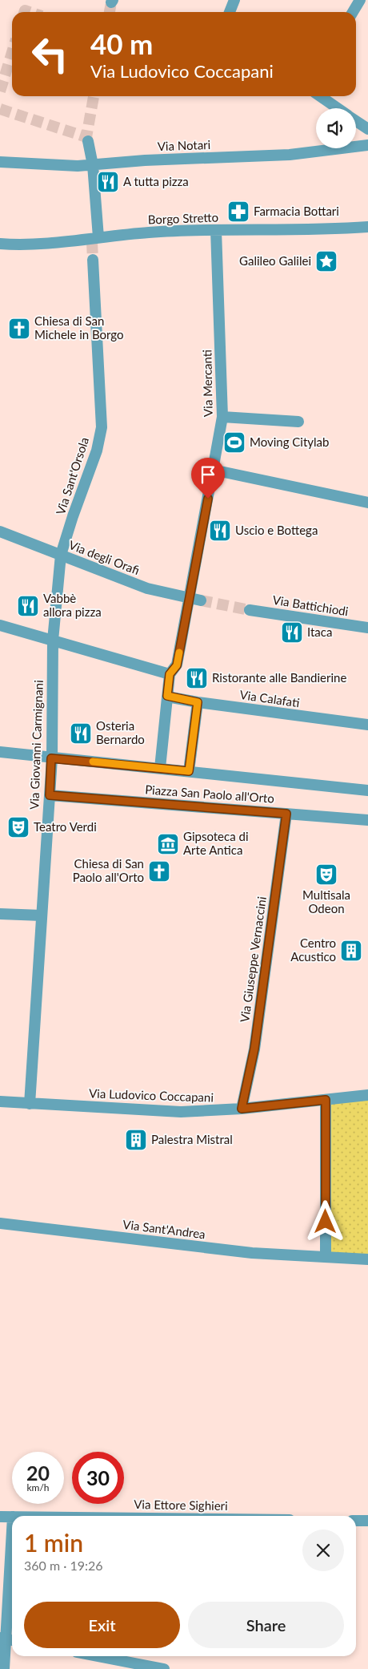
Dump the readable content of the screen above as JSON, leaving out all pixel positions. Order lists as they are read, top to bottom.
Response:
{
  "streets": {
    "street": [
      "Via Notari",
      "Borgo Stretto",
      "Via Mercanti",
      "Via Sant'Orsola",
      "Via degli Orafi",
      "Via Battichiodi",
      "Via Calafati",
      "Via Giovanni Carmignani",
      "Piazza San Paolo all'Orto",
      "Via Giuseppe Vernaccini",
      "Via Ludovico Coccapani",
      "Via Sant'Andrea",
      "Via Ettore Sighieri"
    ]
  },
  "crossings": [
    ["Borgo Stretto", "Via Mercanti"],
    ["Via Mercanti", "Via degli Orafi"],
    ["Via Mercanti", "Via Calafati"],
    ["Via Mercanti", "Piazza San Paolo all'Orto"],
    ["Via Sant'Orsola", "Via degli Orafi"],
    ["Via Sant'Orsola", "Via Giovanni Carmignani"],
    ["Via degli Orafi", "Via Giovanni Carmignani"],
    ["Via Calafati", "Piazza San Paolo all'Orto"],
    ["Via Giovanni Carmignani", "Piazza San Paolo all'Orto"],
    ["Via Giovanni Carmignani", "Via Ludovico Coccapani"],
    ["Piazza San Paolo all'Orto", "Via Giuseppe Vernaccini"],
    ["Via Giuseppe Vernaccini", "Via Ludovico Coccapani"]
  ],
  "places": {
    "restaurant": [
      "A tutta pizza",
      "Uscio e Bottega",
      "Vabbè allora pizza",
      "Itaca",
      "Ristorante alle Bandierine",
      "Osteria Bernardo"
    ],
    "pharmacy": ["Farmacia Bottari"],
    "place": ["Galileo Galilei"],
    "church": ["Chiesa di San Michele in Borgo", "Chiesa di San Paolo all'Orto"],
    "sports": ["Moving Citylab"],
    "theatre": ["Teatro Verdi", "Multisala Odeon"],
    "museum": ["Gipsoteca di Arte Antica"],
    "building": ["Centro Acustico", "Palestra Mistral"]
  },
  "page": {
    "turn": ["40 m", "Via Ludovico Coccapani"],
    "speed": "20 km/h",
    "limit": "30",
    "heading": ["1 min", "360 m · 19:26"],
    "buttons": ["Exit", "Share"]
  }
}
